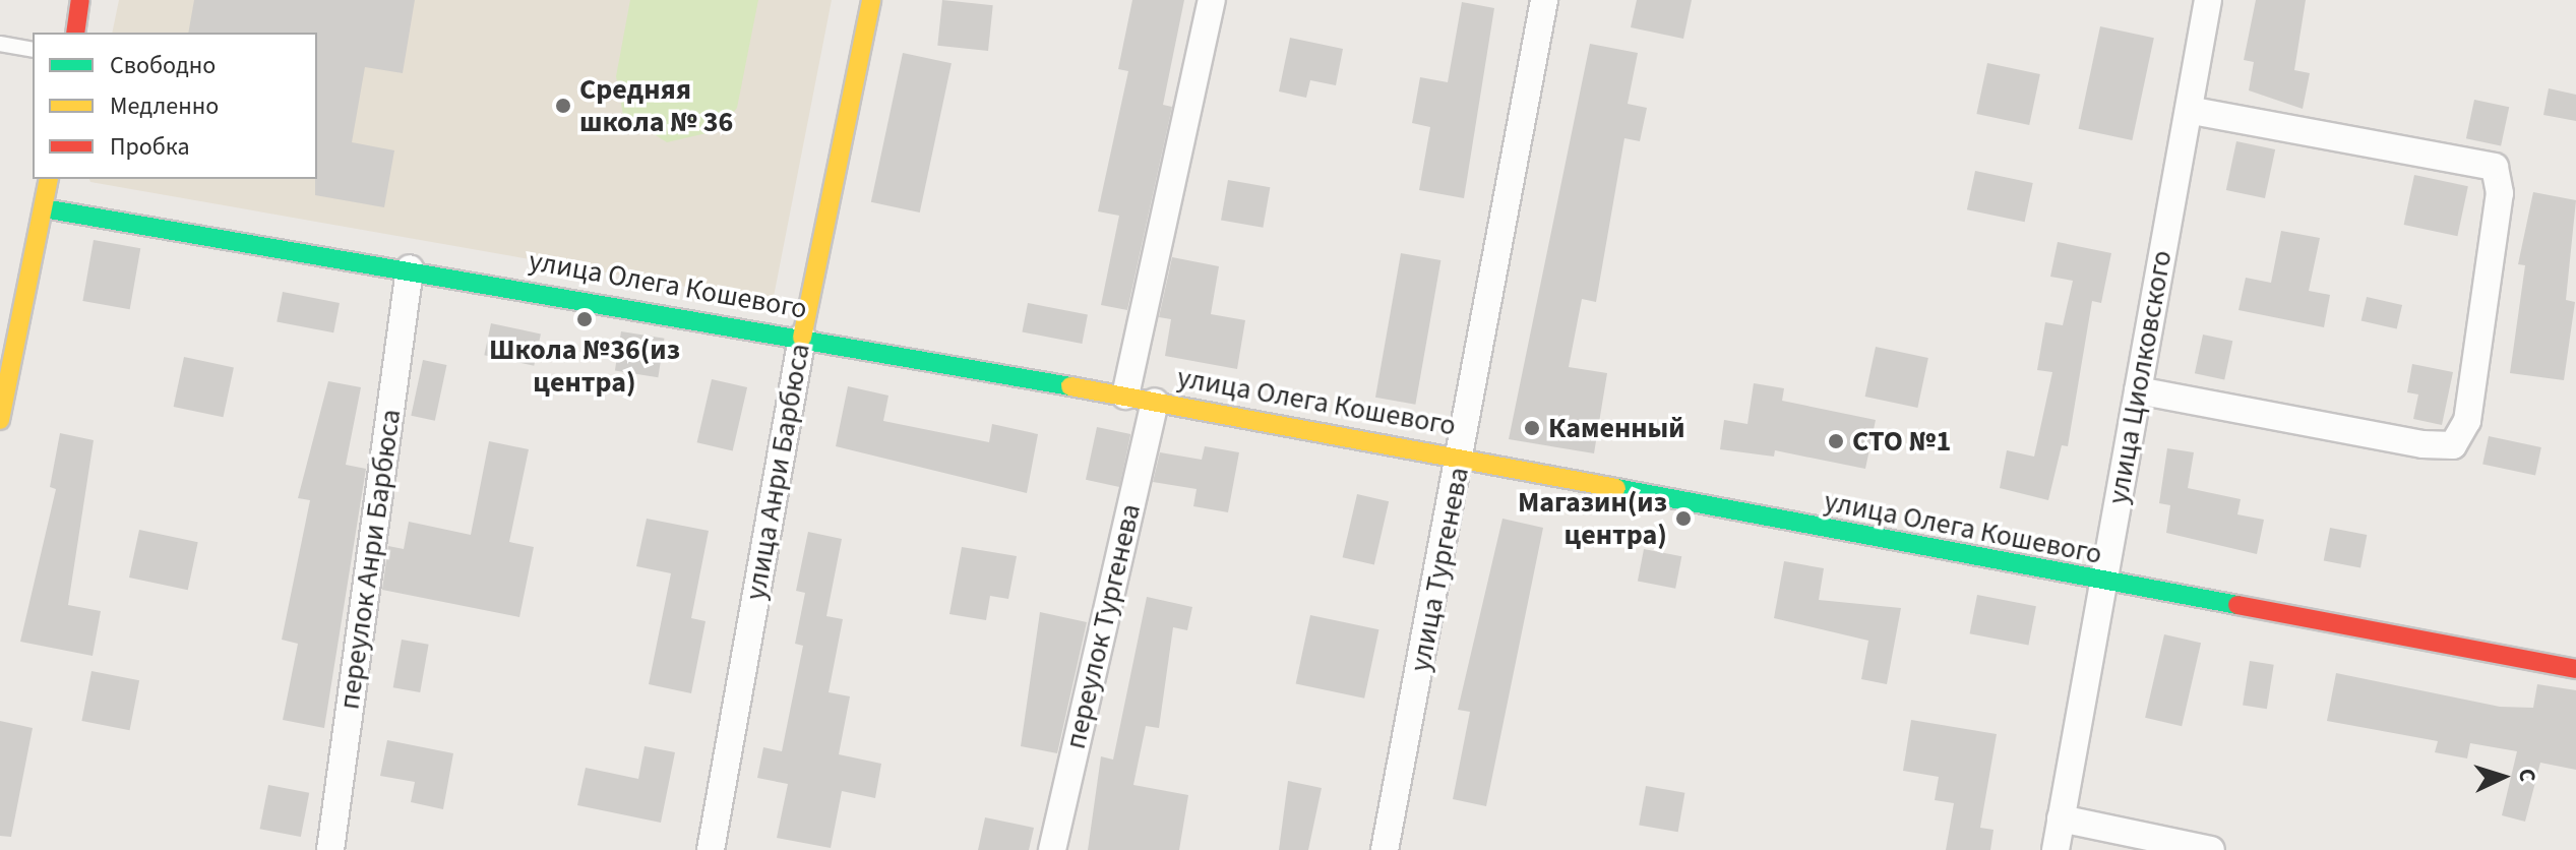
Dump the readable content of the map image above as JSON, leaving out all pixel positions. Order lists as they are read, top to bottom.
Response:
{
  "streets": {
    "street": [
      "улица Олега Кошевого",
      "улица Циолковского",
      "улица Анри Барбюса",
      "переулок Анри Барбюса",
      "улица Тургенева",
      "переулок Тургенева"
    ]
  },
  "crossings": [
    ["улица Олега Кошевого", "улица Циолковского"],
    ["улица Олега Кошевого", "улица Анри Барбюса"],
    ["улица Олега Кошевого", "переулок Анри Барбюса"],
    ["улица Олега Кошевого", "улица Тургенева"],
    ["улица Олега Кошевого", "переулок Тургенева"]
  ],
  "places": [
    "Средняя школа № 36",
    "Школа №36(из центра)",
    "Каменный",
    "СТО №1",
    "Магазин(из центра)"
  ],
  "legend": ["Свободно", "Медленно", "Пробка"],
  "north": "right"
}
